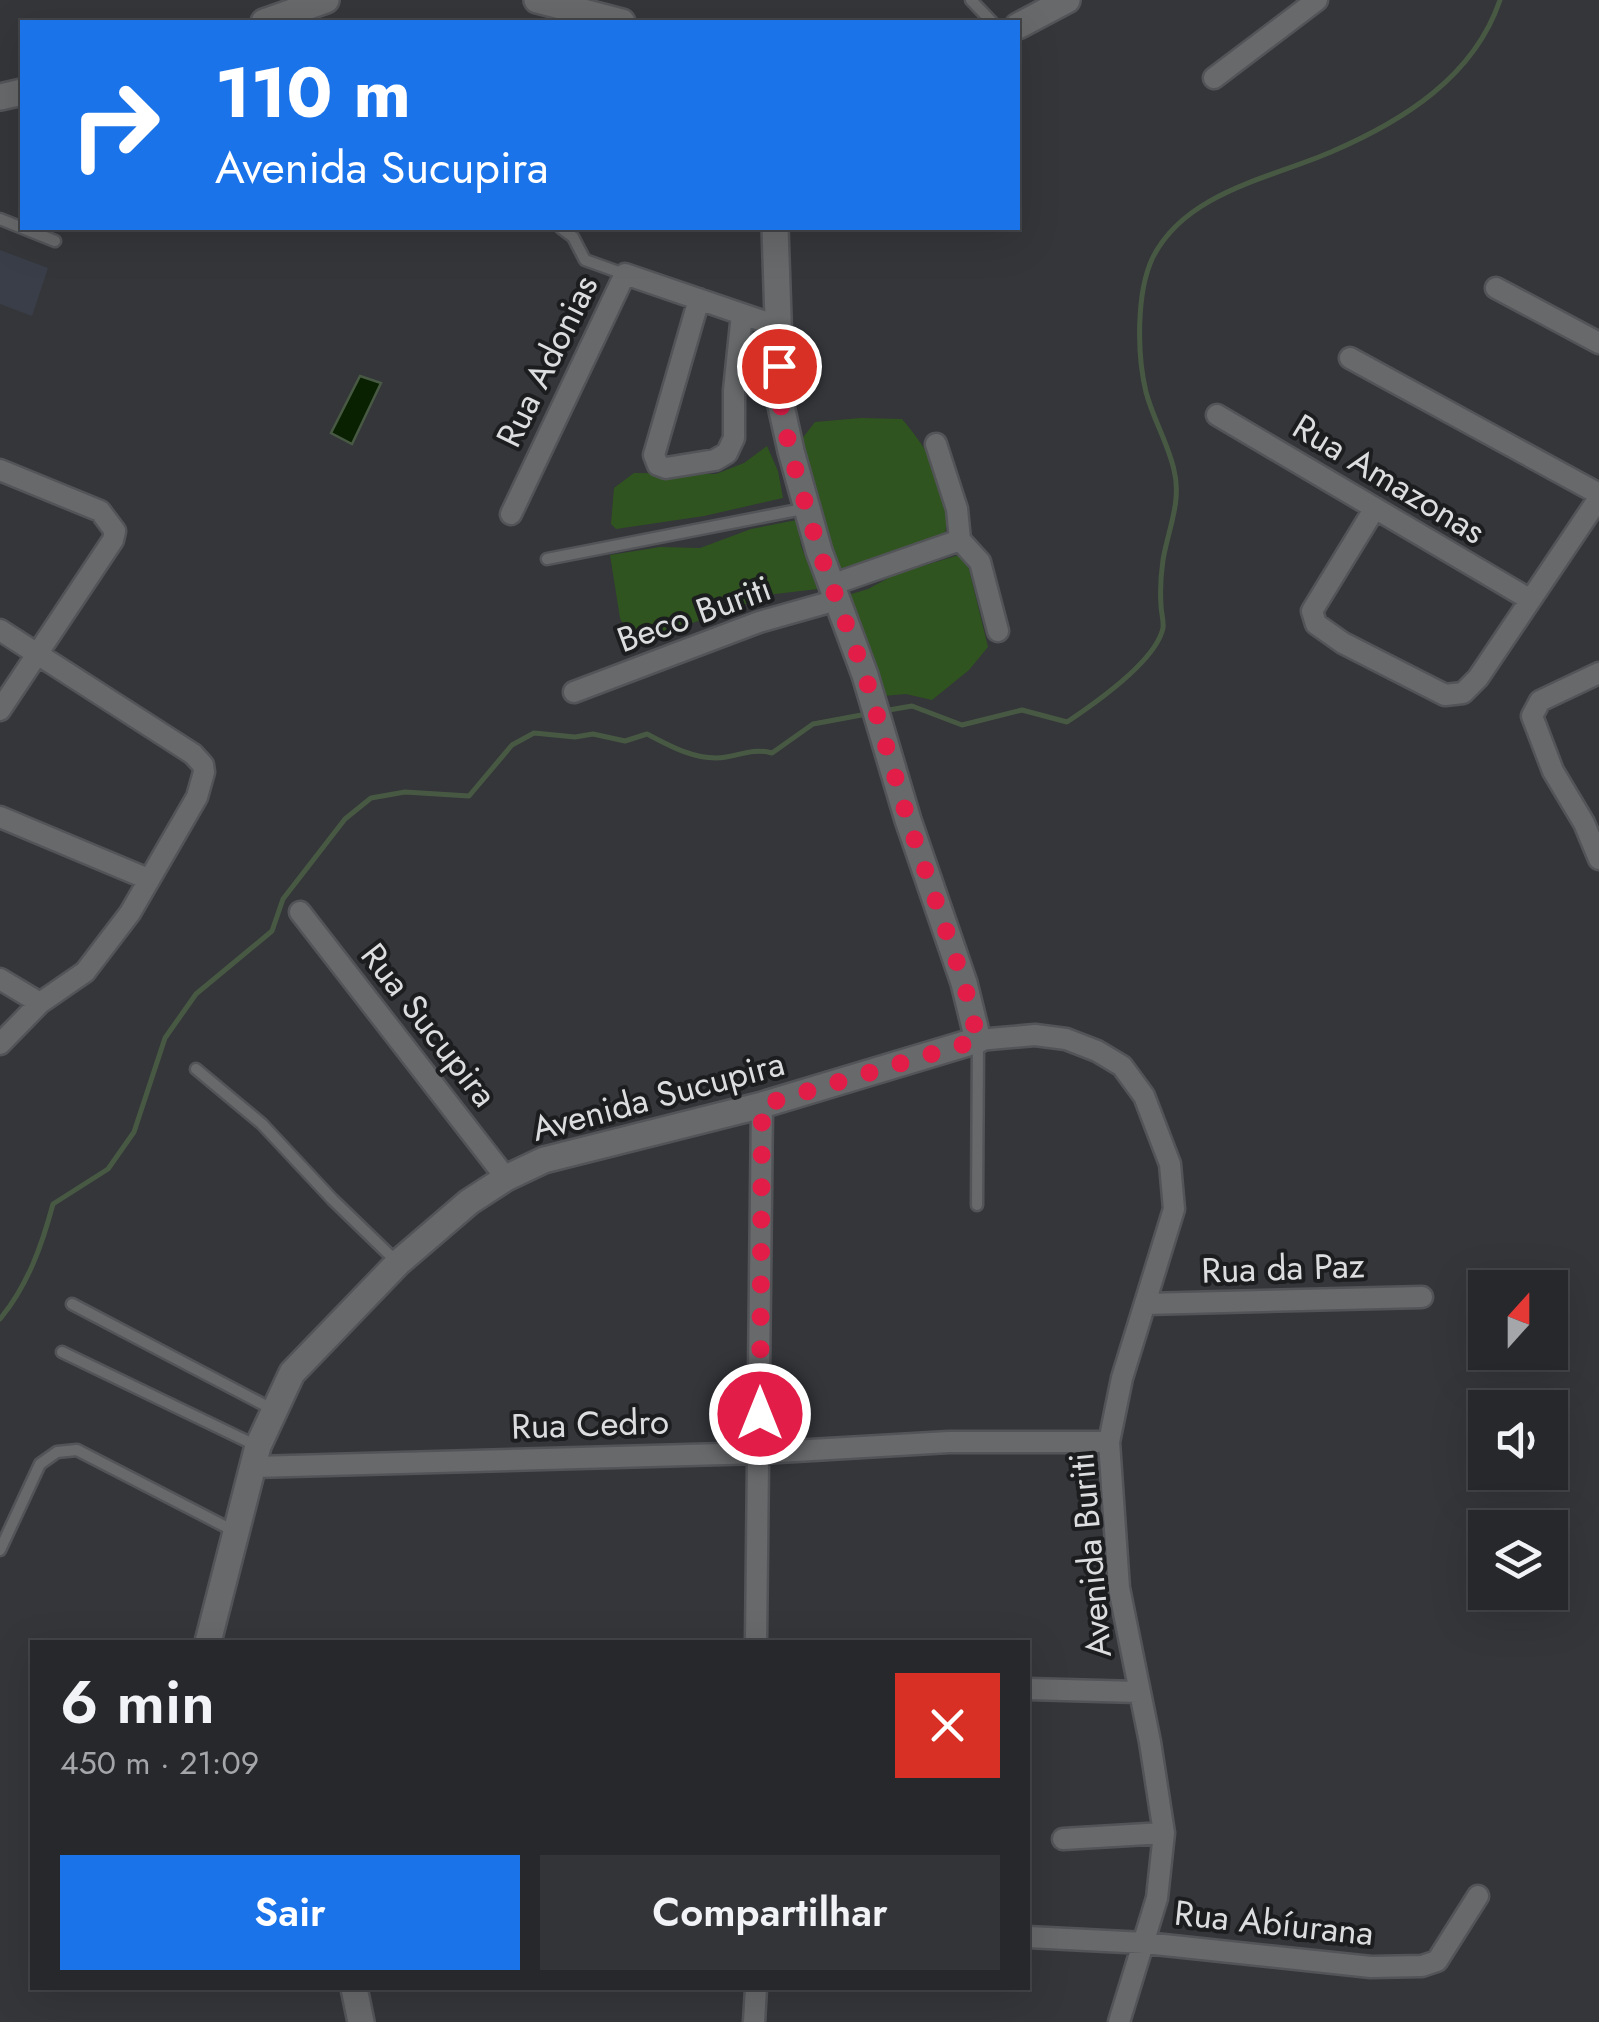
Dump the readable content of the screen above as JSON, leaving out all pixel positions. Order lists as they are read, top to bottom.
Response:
{
  "streets": {
    "street": [
      "Rua Adonias",
      "Rua Amazonas",
      "Beco Buriti",
      "Rua Sucupira",
      "Avenida Sucupira",
      "Rua da Paz",
      "Rua Cedro",
      "Avenida Buriti",
      "Rua Abíurana"
    ]
  },
  "crossings": [
    ["Rua Sucupira", "Avenida Sucupira"],
    ["Avenida Sucupira", "Rua Cedro"],
    ["Avenida Sucupira", "Avenida Buriti"],
    ["Rua da Paz", "Avenida Buriti"],
    ["Rua Cedro", "Avenida Buriti"],
    ["Avenida Buriti", "Rua Abíurana"]
  ],
  "north": "top",
  "page": {
    "turn": ["110 m", "Avenida Sucupira"],
    "heading": ["6 min", "450 m · 21:09"],
    "buttons": ["Sair", "Compartilhar"]
  }
}
